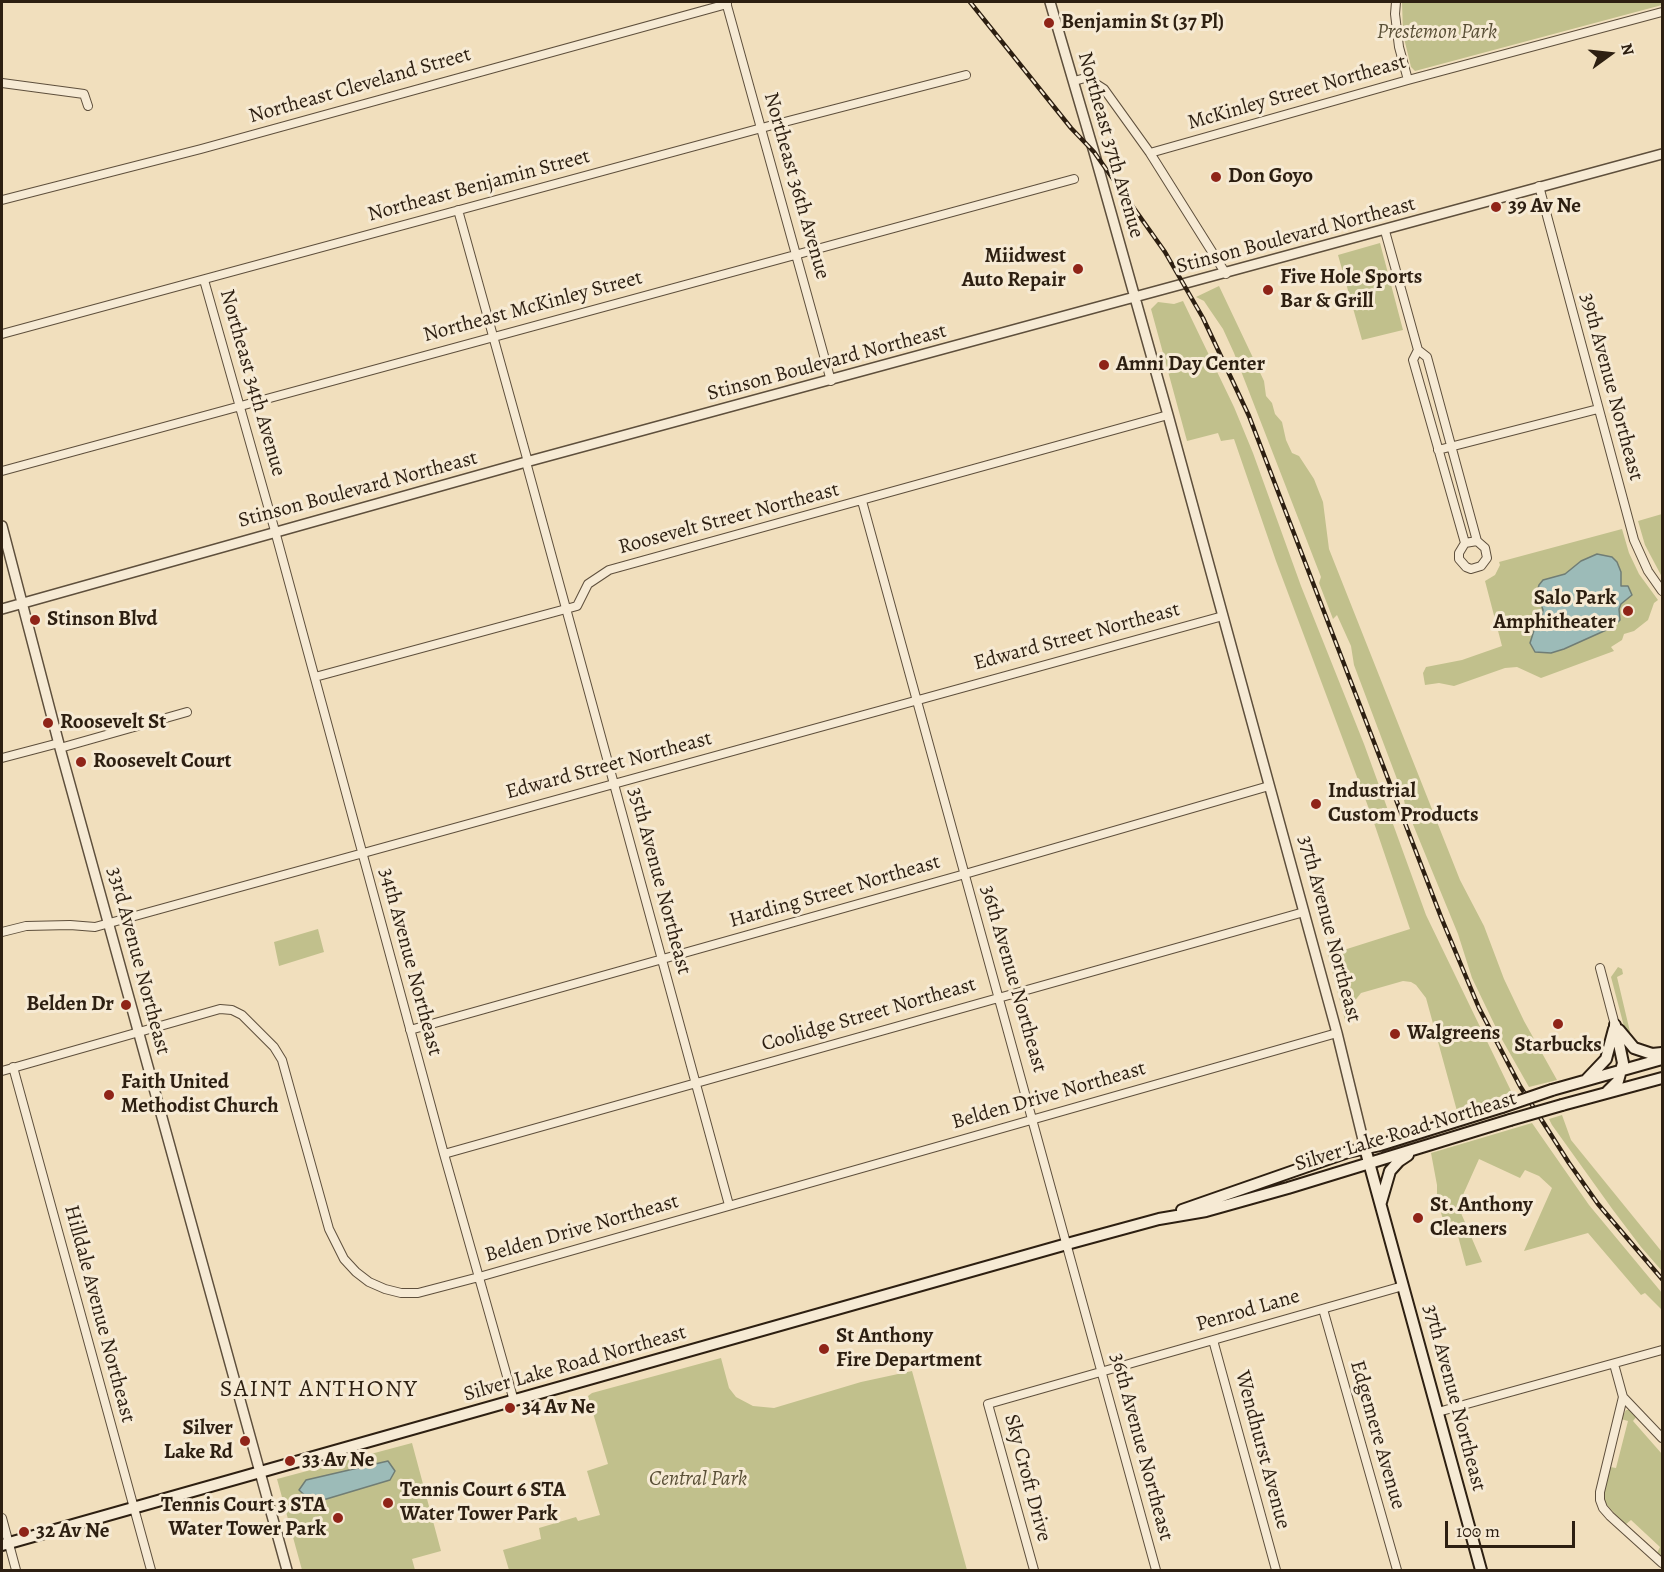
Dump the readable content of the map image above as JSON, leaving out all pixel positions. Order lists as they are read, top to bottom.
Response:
{
  "streets": {
    "main road": ["37th Avenue Northeast", "Silver Lake Road Northeast"],
    "street": [
      "Northeast Cleveland Street",
      "McKinley Street Northeast",
      "Northeast 37th Avenue",
      "Northeast Benjamin Street",
      "Northeast 36th Avenue",
      "Stinson Boulevard Northeast",
      "Northeast McKinley Street",
      "Northeast 34th Avenue",
      "39th Avenue Northeast",
      "Roosevelt Street Northeast",
      "Edward Street Northeast",
      "35th Avenue Northeast",
      "Harding Street Northeast",
      "33rd Avenue Northeast",
      "34th Avenue Northeast",
      "36th Avenue Northeast",
      "Coolidge Street Northeast",
      "Belden Drive Northeast",
      "Penrod Lane",
      "Hilldale Avenue Northeast",
      "Edgemere Avenue",
      "Wendhurst Avenue",
      "Sky Croft Drive"
    ]
  },
  "crossings": [
    ["Northeast Cleveland Street", "Northeast 36th Avenue"],
    ["Northeast 37th Avenue", "Stinson Boulevard Northeast"],
    ["Northeast 37th Avenue", "37th Avenue Northeast"],
    ["Northeast Benjamin Street", "Northeast 36th Avenue"],
    ["Northeast Benjamin Street", "Northeast 34th Avenue"],
    ["Northeast Benjamin Street", "35th Avenue Northeast"],
    ["Northeast 36th Avenue", "Stinson Boulevard Northeast"],
    ["Northeast 36th Avenue", "Northeast McKinley Street"],
    ["Stinson Boulevard Northeast", "Northeast 34th Avenue"],
    ["Stinson Boulevard Northeast", "39th Avenue Northeast"],
    ["Stinson Boulevard Northeast", "35th Avenue Northeast"],
    ["Stinson Boulevard Northeast", "37th Avenue Northeast"],
    ["Stinson Boulevard Northeast", "33rd Avenue Northeast"],
    ["Stinson Boulevard Northeast", "34th Avenue Northeast"],
    ["Northeast McKinley Street", "Northeast 34th Avenue"],
    ["Northeast McKinley Street", "35th Avenue Northeast"],
    ["Northeast 34th Avenue", "34th Avenue Northeast"],
    ["Roosevelt Street Northeast", "35th Avenue Northeast"],
    ["Roosevelt Street Northeast", "37th Avenue Northeast"],
    ["Roosevelt Street Northeast", "36th Avenue Northeast"],
    ["Edward Street Northeast", "35th Avenue Northeast"],
    ["Edward Street Northeast", "37th Avenue Northeast"],
    ["Edward Street Northeast", "33rd Avenue Northeast"],
    ["Edward Street Northeast", "34th Avenue Northeast"],
    ["Edward Street Northeast", "36th Avenue Northeast"],
    ["35th Avenue Northeast", "Harding Street Northeast"],
    ["35th Avenue Northeast", "Coolidge Street Northeast"],
    ["35th Avenue Northeast", "Belden Drive Northeast"],
    ["Harding Street Northeast", "37th Avenue Northeast"],
    ["Harding Street Northeast", "34th Avenue Northeast"],
    ["Harding Street Northeast", "36th Avenue Northeast"],
    ["37th Avenue Northeast", "Coolidge Street Northeast"],
    ["37th Avenue Northeast", "Belden Drive Northeast"],
    ["37th Avenue Northeast", "Silver Lake Road Northeast"],
    ["37th Avenue Northeast", "Penrod Lane"],
    ["33rd Avenue Northeast", "Belden Drive Northeast"],
    ["33rd Avenue Northeast", "Silver Lake Road Northeast"],
    ["34th Avenue Northeast", "Coolidge Street Northeast"],
    ["34th Avenue Northeast", "Belden Drive Northeast"],
    ["34th Avenue Northeast", "Silver Lake Road Northeast"],
    ["36th Avenue Northeast", "Coolidge Street Northeast"],
    ["36th Avenue Northeast", "Belden Drive Northeast"],
    ["36th Avenue Northeast", "Silver Lake Road Northeast"],
    ["36th Avenue Northeast", "Penrod Lane"],
    ["36th Avenue Northeast", "Sky Croft Drive"],
    ["Belden Drive Northeast", "Hilldale Avenue Northeast"],
    ["Silver Lake Road Northeast", "Hilldale Avenue Northeast"],
    ["Penrod Lane", "Edgemere Avenue"],
    ["Penrod Lane", "Wendhurst Avenue"],
    ["Penrod Lane", "Sky Croft Drive"]
  ],
  "districts": ["SAINT ANTHONY"],
  "parks": ["Prestemon Park", "Central Park"],
  "places": [
    "Benjamin St (37 Pl)",
    "Don Goyo",
    "39 Av Ne",
    "Miidwest Auto Repair",
    "Five Hole Sports Bar & Grill",
    "Amni Day Center",
    "Salo Park Amphitheater",
    "Stinson Blvd",
    "Roosevelt St",
    "Roosevelt Court",
    "Industrial Custom Products",
    "Belden Dr",
    "Starbucks",
    "Walgreens",
    "Faith United Methodist Church",
    "St. Anthony Cleaners",
    "St Anthony Fire Department",
    "34 Av Ne",
    "Silver Lake Rd",
    "33 Av Ne",
    "Tennis Court 6 STA Water Tower Park",
    "Tennis Court 3 STA Water Tower Park",
    "32 Av Ne"
  ],
  "scale_bar": "100 m",
  "north": "right"
}
